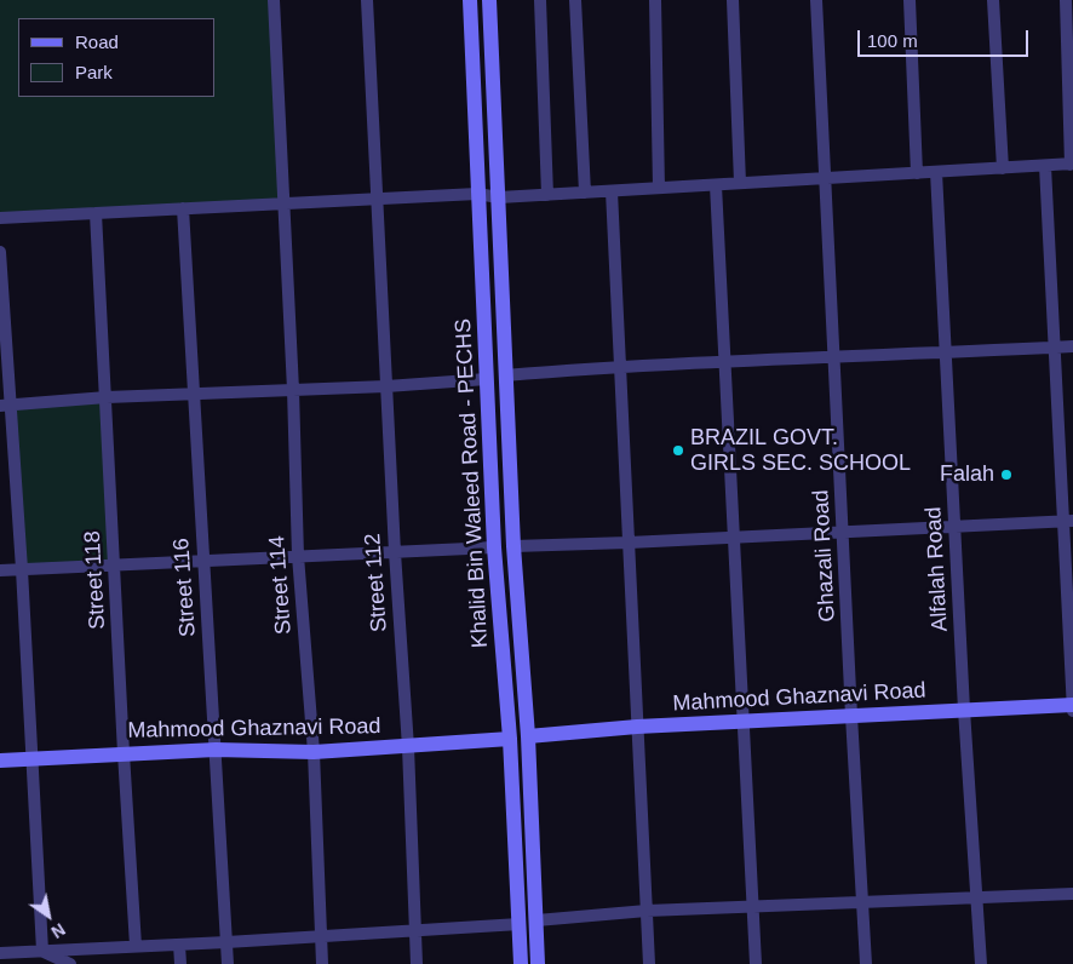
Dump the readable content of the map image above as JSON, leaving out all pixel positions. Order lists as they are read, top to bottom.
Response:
{
  "streets": {
    "main road": ["Khalid Bin Waleed Road - PECHS", "Mahmood Ghaznavi Road"],
    "street": [
      "Ghazali Road",
      "Alfalah Road",
      "Street 118",
      "Street 112",
      "Street 114",
      "Street 116"
    ]
  },
  "crossings": [
    ["Khalid Bin Waleed Road - PECHS", "Mahmood Ghaznavi Road"],
    ["Ghazali Road", "Mahmood Ghaznavi Road"],
    ["Alfalah Road", "Mahmood Ghaznavi Road"],
    ["Street 118", "Mahmood Ghaznavi Road"],
    ["Street 112", "Mahmood Ghaznavi Road"],
    ["Street 114", "Mahmood Ghaznavi Road"],
    ["Street 116", "Mahmood Ghaznavi Road"]
  ],
  "places": ["BRAZIL GOVT. GIRLS SEC. SCHOOL", "Falah"],
  "legend": ["Road", "Park"],
  "scale_bar": "100 m",
  "north": "bottom right"
}
